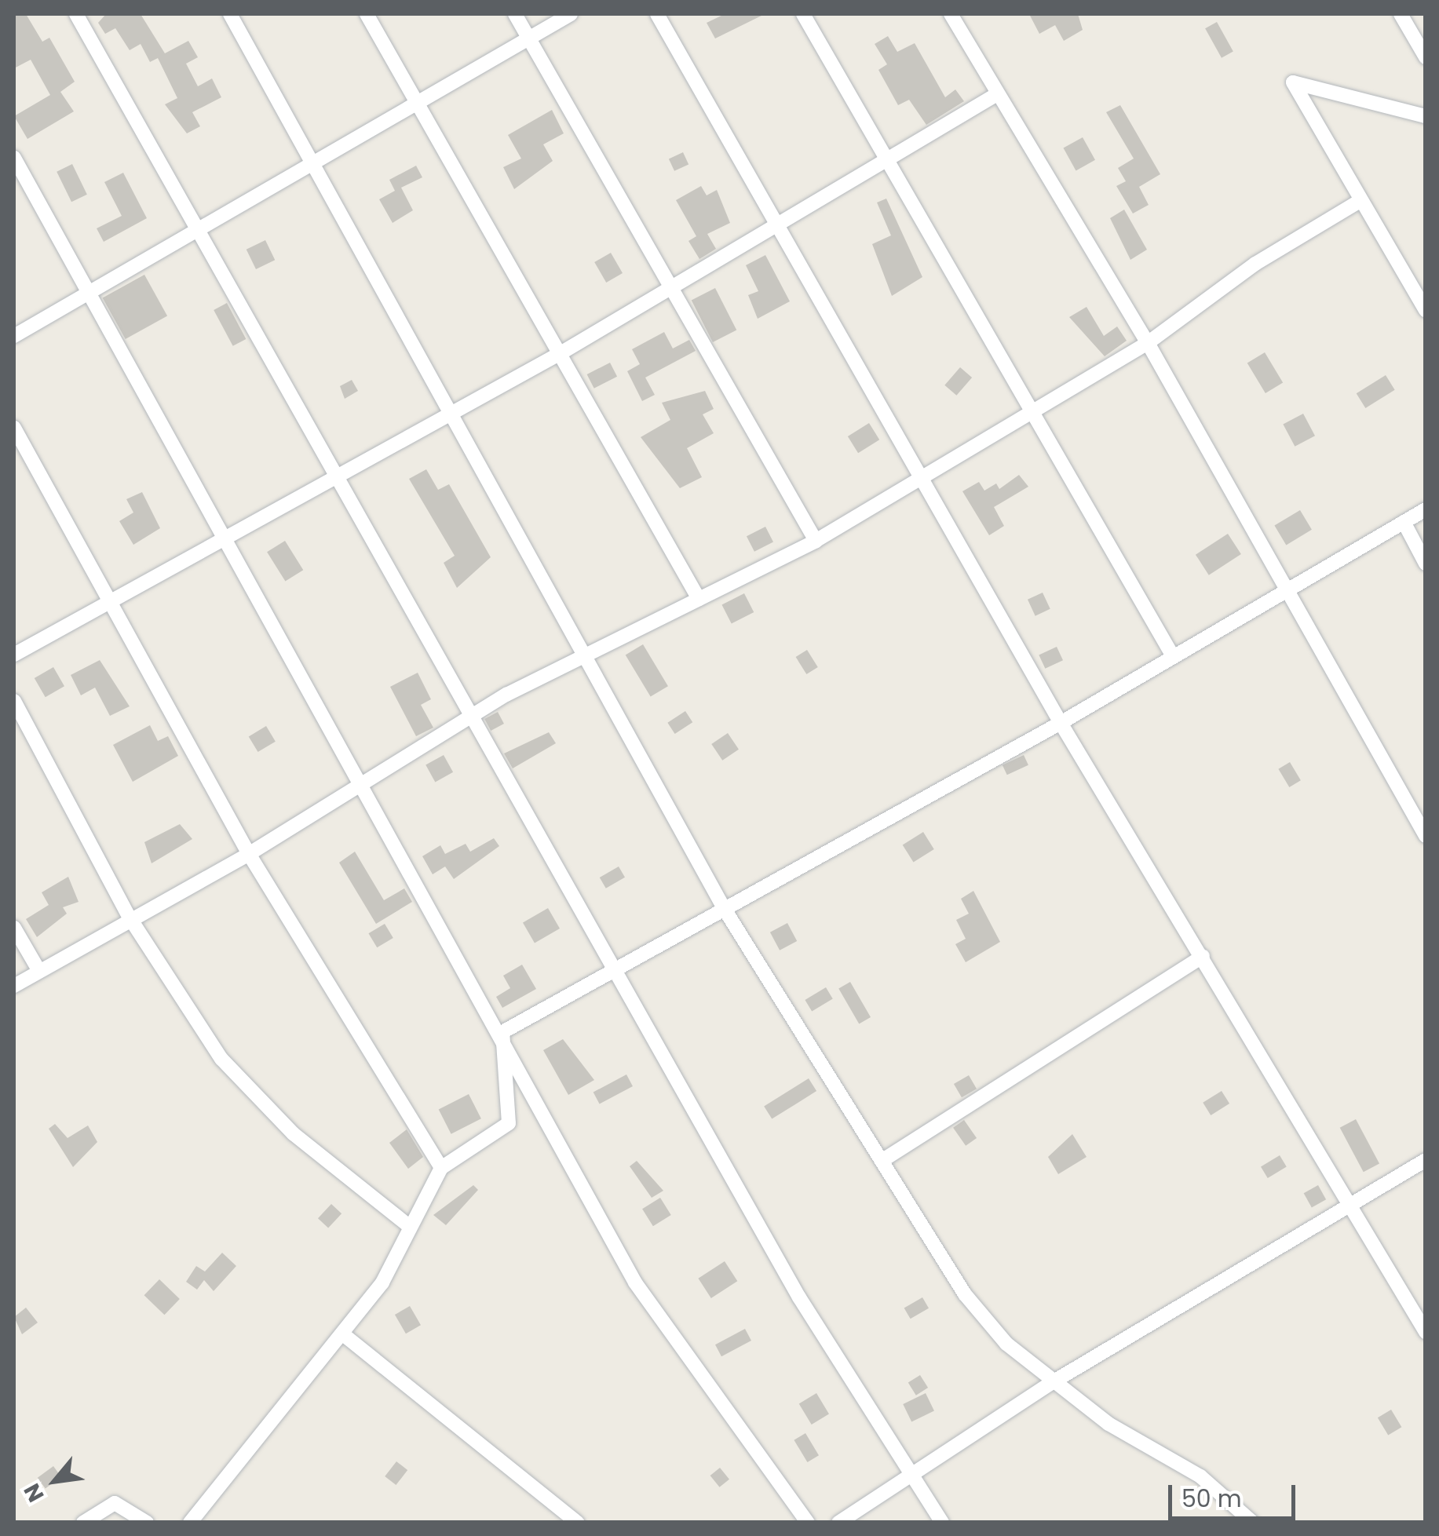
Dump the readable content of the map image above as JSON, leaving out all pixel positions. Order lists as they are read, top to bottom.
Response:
{
  "scale_bar": "50 m",
  "north": "bottom left"
}
